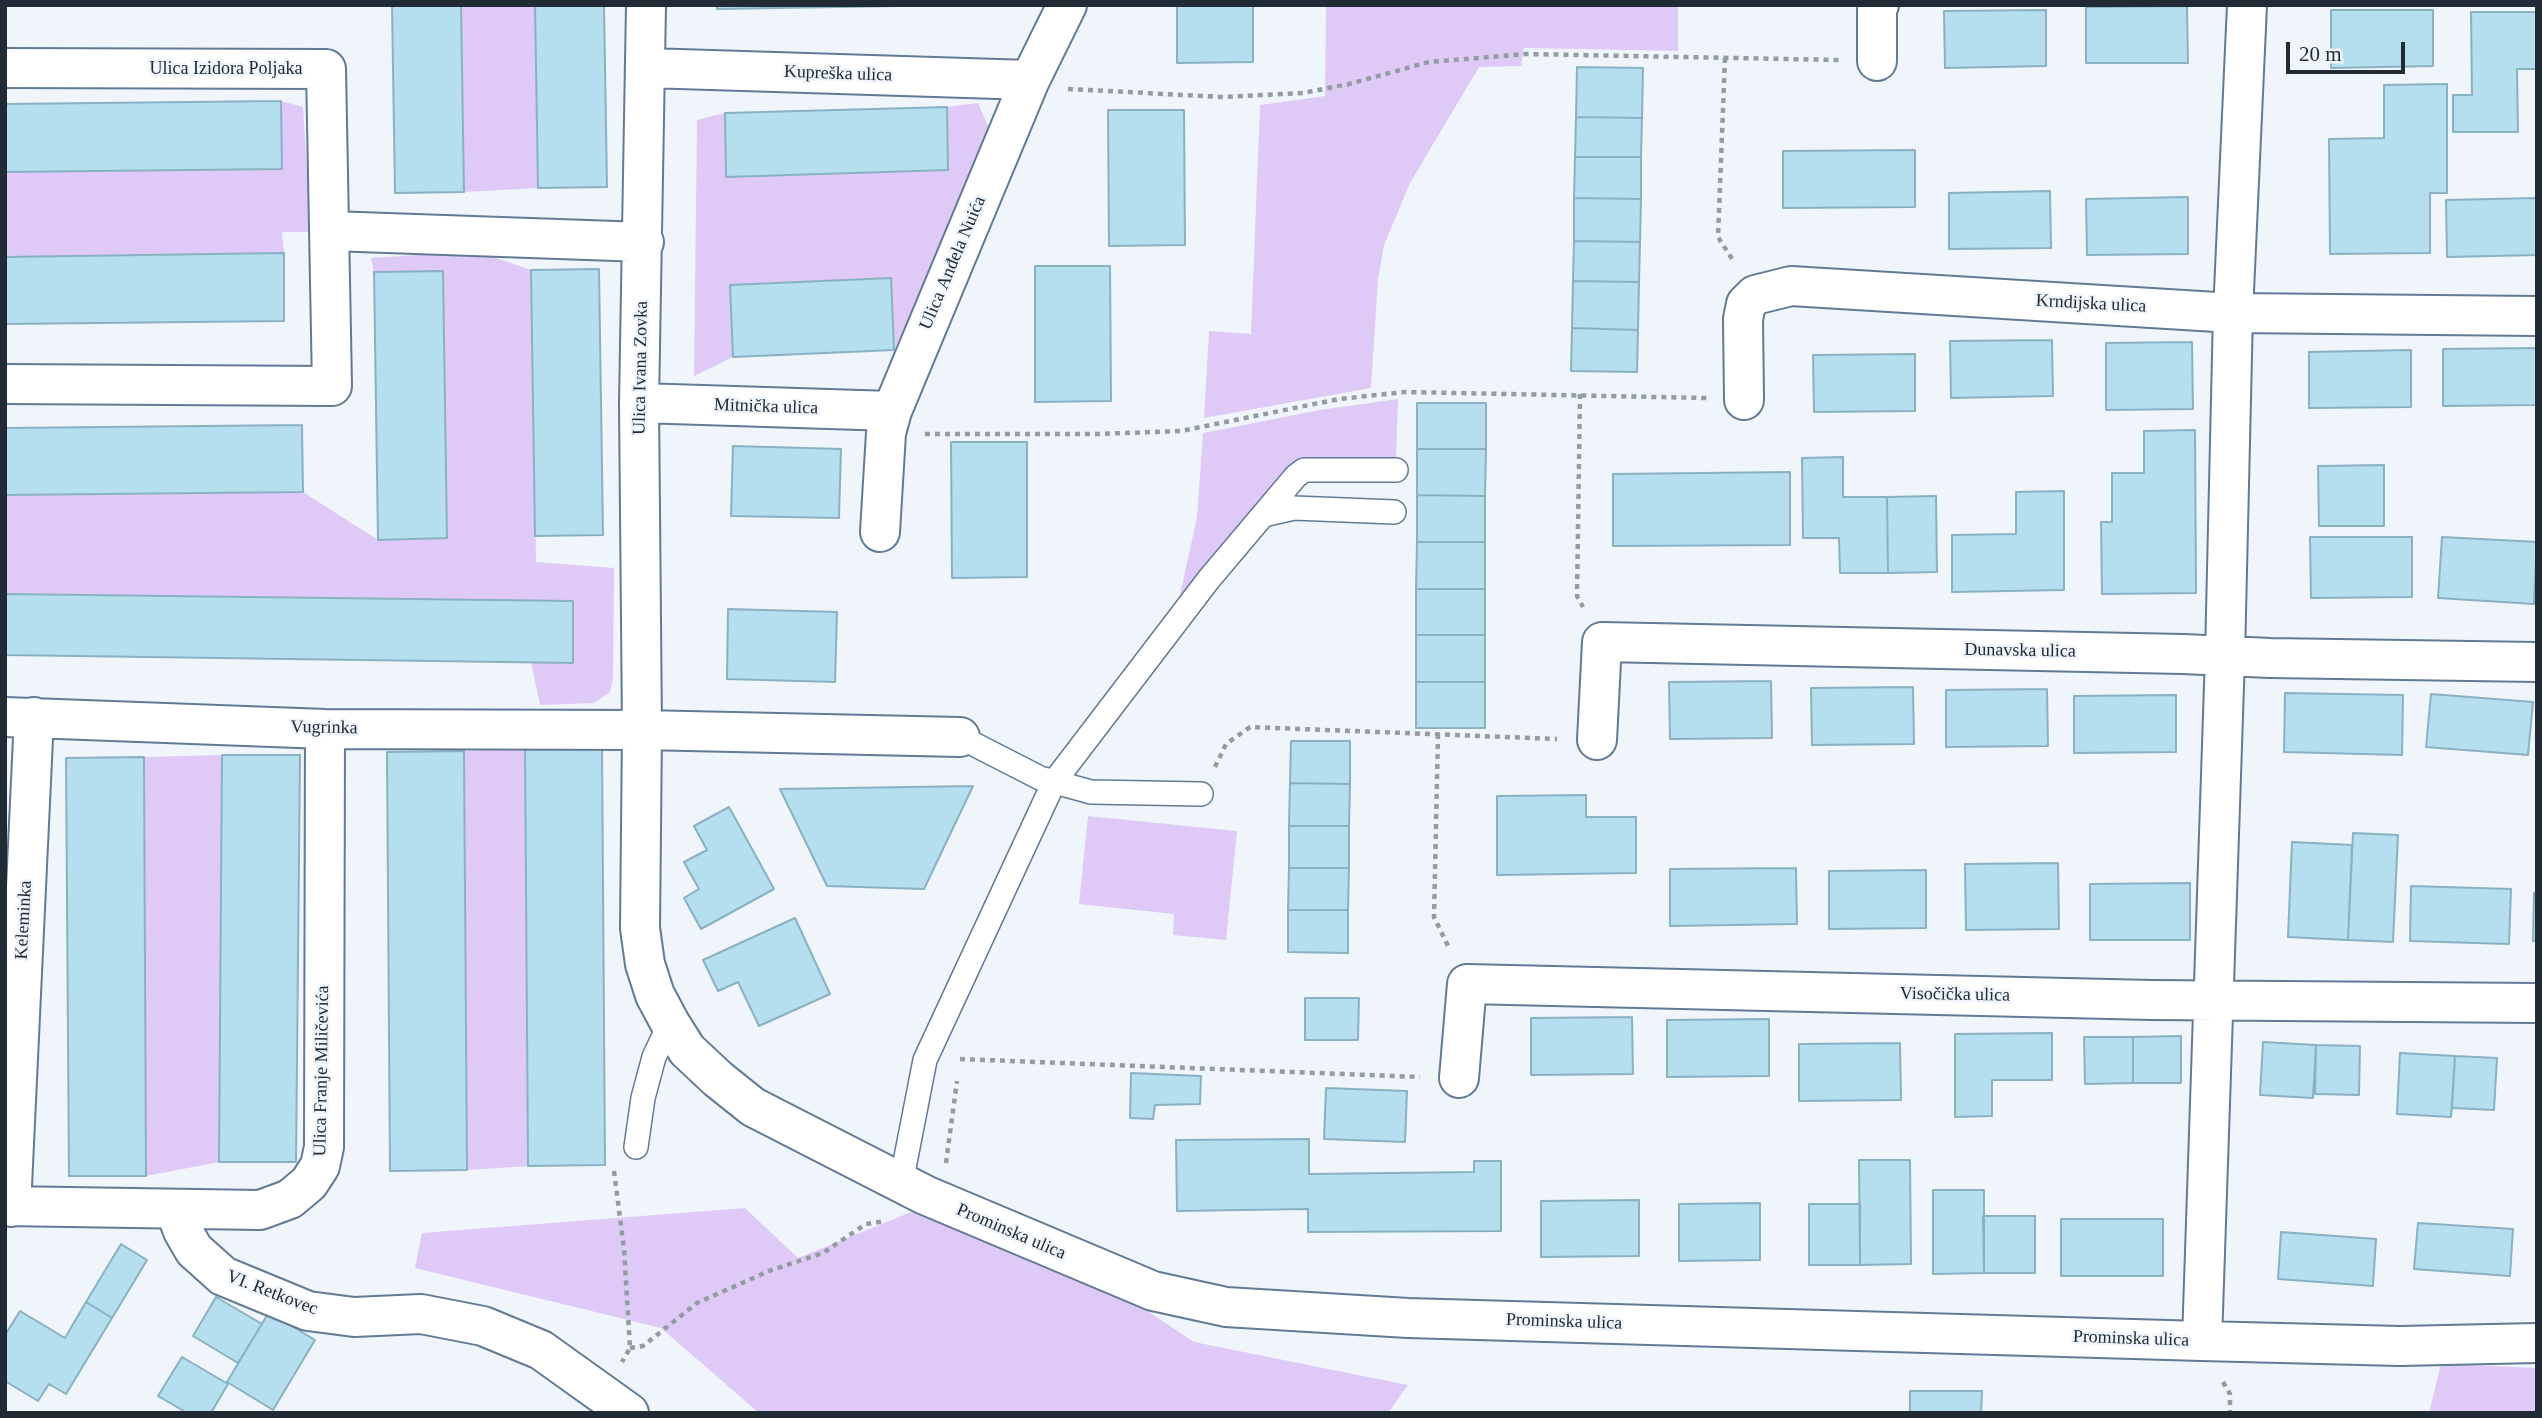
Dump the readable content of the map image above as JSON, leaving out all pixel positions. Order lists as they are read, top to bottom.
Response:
{
  "streets": {
    "street": [
      "Ulica Izidora Poljaka",
      "Kupreška ulica",
      "Ulica Anđela Nuića",
      "Krndijska ulica",
      "Ulica Ivana Zovka",
      "Mitnička ulica",
      "Dunavska ulica",
      "Vugrinka",
      "Keleminka",
      "Visočička ulica",
      "Ulica Franje Miličevića",
      "Prominska ulica",
      "VI. Retkovec"
    ]
  },
  "crossings": [
    ["Kupreška ulica", "Ulica Anđela Nuića"],
    ["Kupreška ulica", "Ulica Ivana Zovka"],
    ["Ulica Anđela Nuića", "Mitnička ulica"],
    ["Ulica Ivana Zovka", "Mitnička ulica"],
    ["Ulica Ivana Zovka", "Vugrinka"],
    ["Ulica Ivana Zovka", "Prominska ulica"],
    ["Vugrinka", "Keleminka"],
    ["Vugrinka", "Ulica Franje Miličevića"],
    ["Keleminka", "Ulica Franje Miličevića"],
    ["Ulica Franje Miličevića", "VI. Retkovec"]
  ],
  "scale_bar": "20 m"
}
